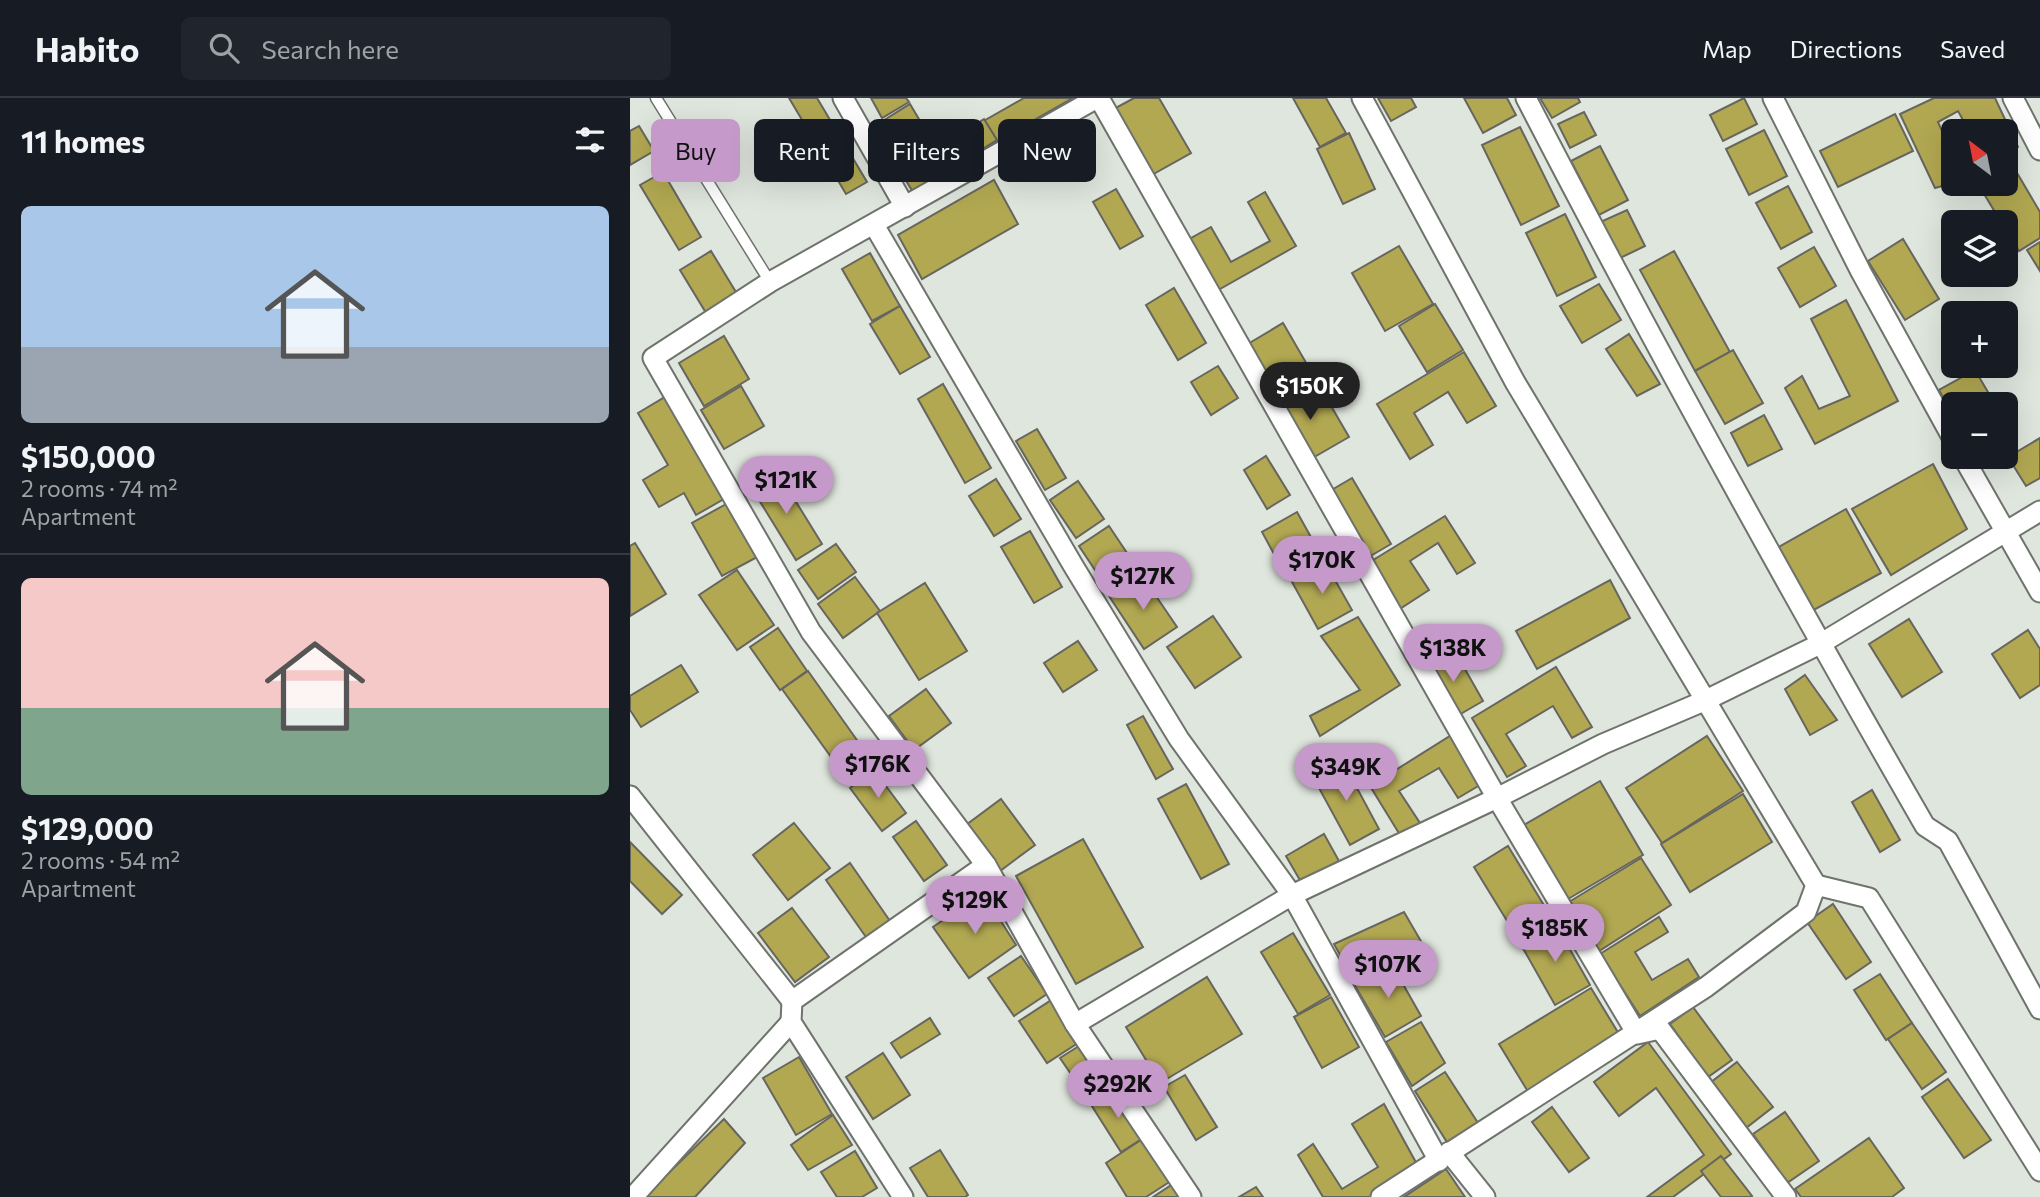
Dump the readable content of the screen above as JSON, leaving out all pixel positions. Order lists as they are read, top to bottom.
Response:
{
  "north": "top left",
  "page": {
    "header": "Habito",
    "search": "Search here",
    "nav": ["Map", "Directions", "Saved"],
    "heading": "11 homes",
    "map_buttons": ["+", "−"],
    "chip": [
      "Buy",
      "Rent",
      "Filters",
      "New"
    ],
    "list": [
      {
        "name": "$150,000",
        "note": "2 rooms · 74 m² · Apartment"
      },
      {
        "name": "$129,000",
        "note": "2 rooms · 54 m² · Apartment"
      }
    ],
    "price": [
      "$150K",
      "$121K",
      "$170K",
      "$127K",
      "$138K",
      "$176K",
      "$349K",
      "$129K",
      "$185K",
      "$107K",
      "$292K"
    ]
  }
}
